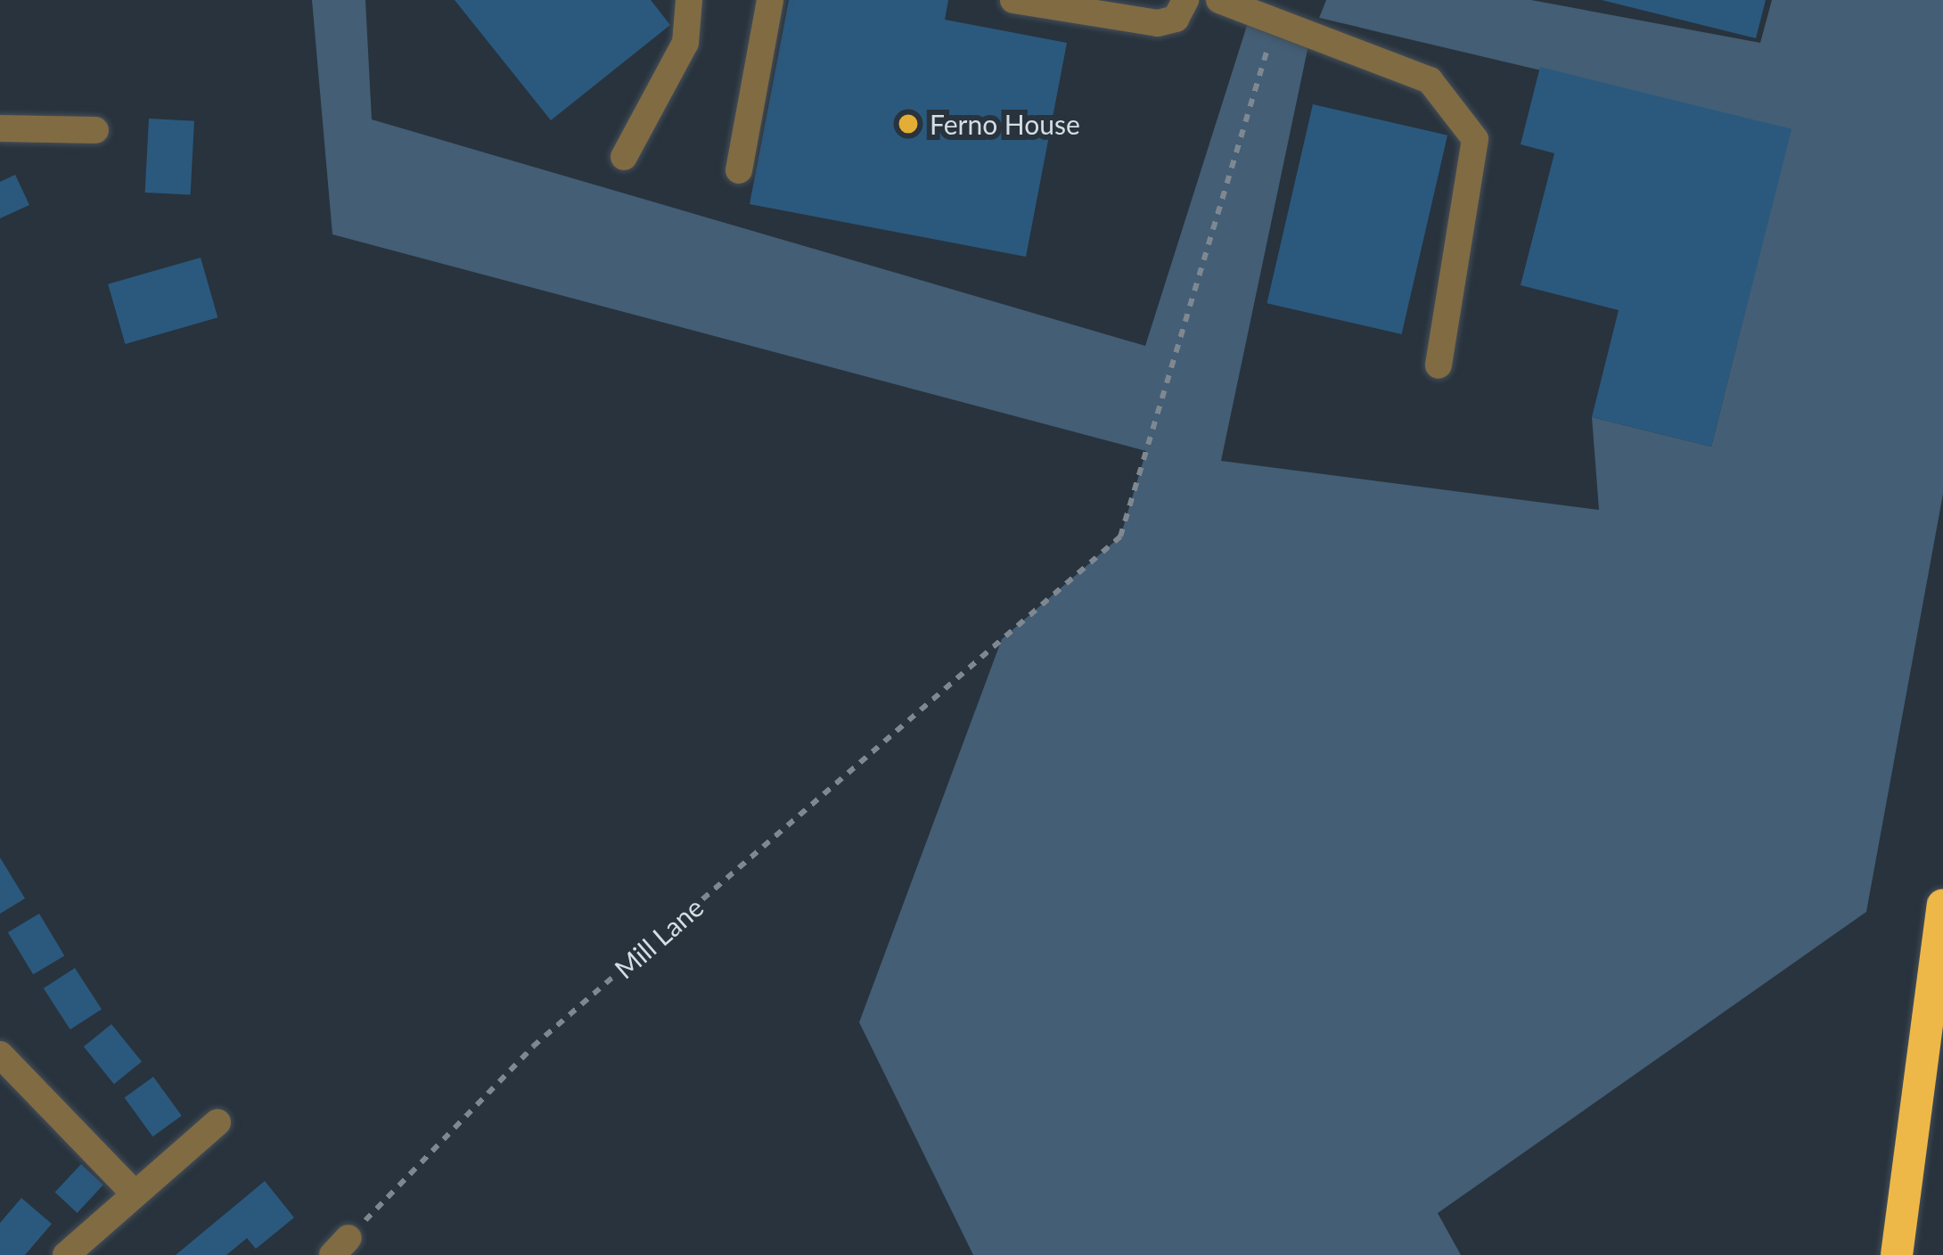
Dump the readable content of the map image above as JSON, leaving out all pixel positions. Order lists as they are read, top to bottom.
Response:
{
  "streets": {
    "path": ["Mill Lane"]
  },
  "places": ["Ferno House"]
}
